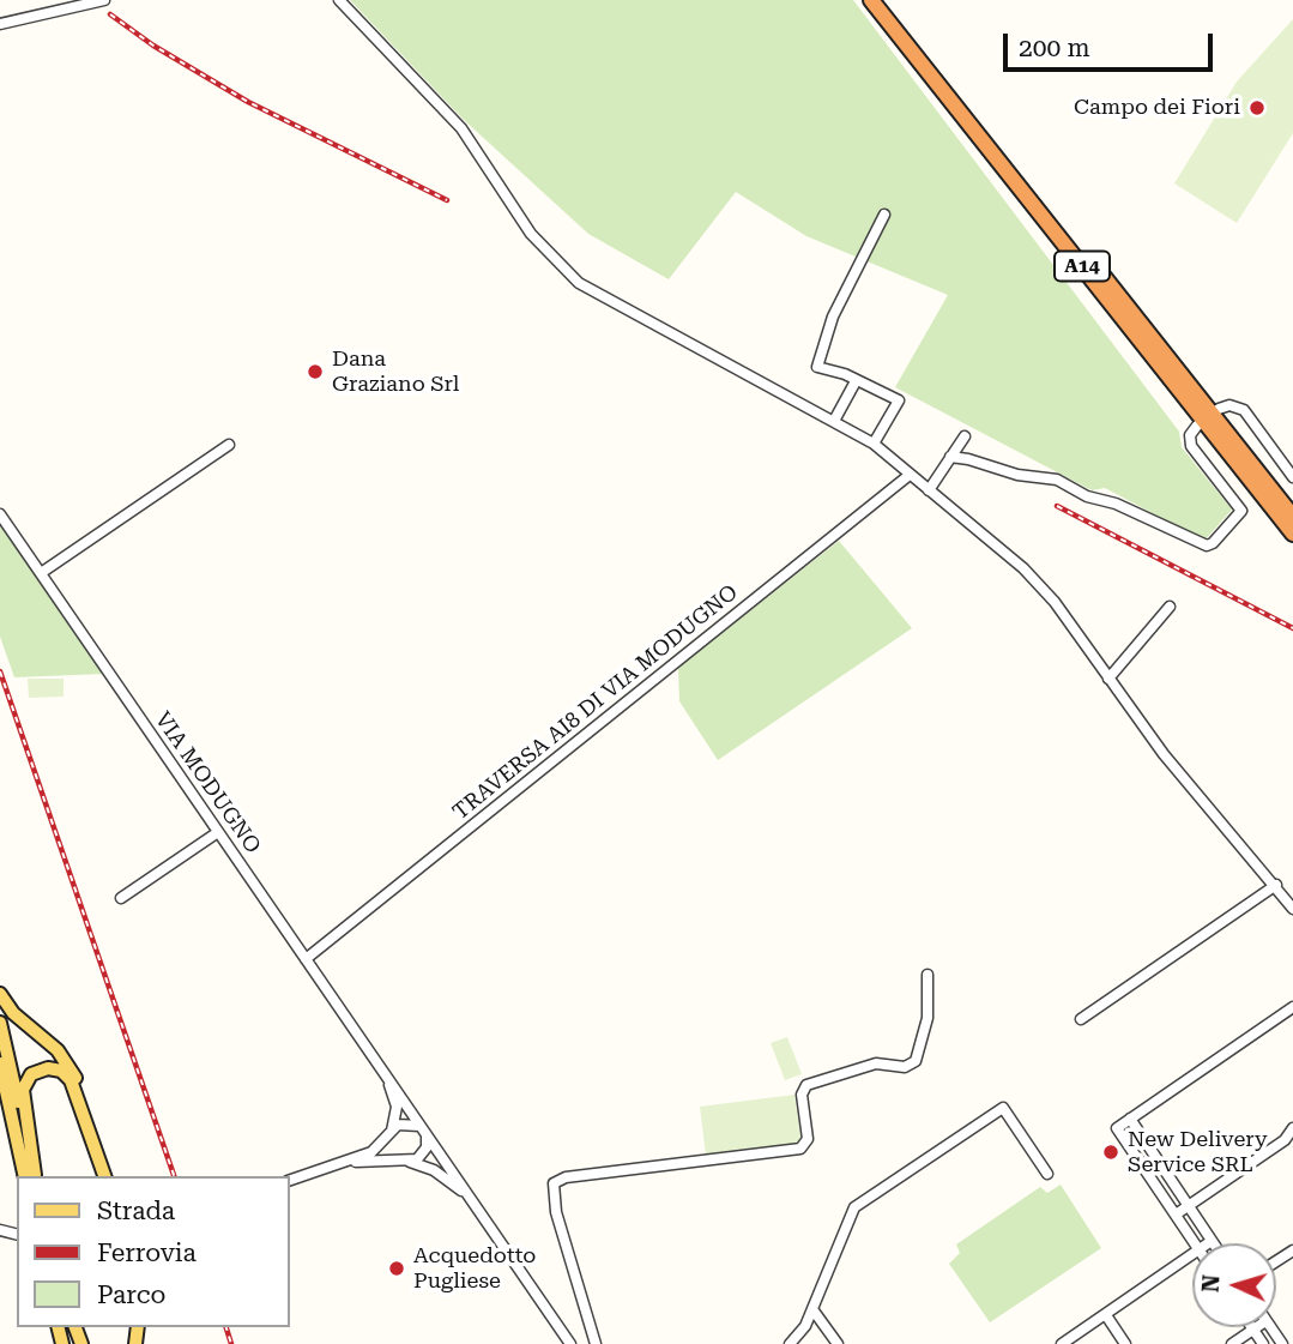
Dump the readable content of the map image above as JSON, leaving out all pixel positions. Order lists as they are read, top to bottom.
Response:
{
  "streets": {
    "highway": ["A14"],
    "street": ["TRAVERSA AI8 DI VIA MODUGNO", "VIA MODUGNO"]
  },
  "crossings": [
    ["TRAVERSA AI8 DI VIA MODUGNO", "VIA MODUGNO"]
  ],
  "places": [
    "Campo dei Fiori",
    "Dana Graziano Srl",
    "New Delivery Service SRL",
    "Acquedotto Pugliese"
  ],
  "legend": ["Strada", "Ferrovia", "Parco"],
  "scale_bar": "200 m",
  "north": "left"
}
